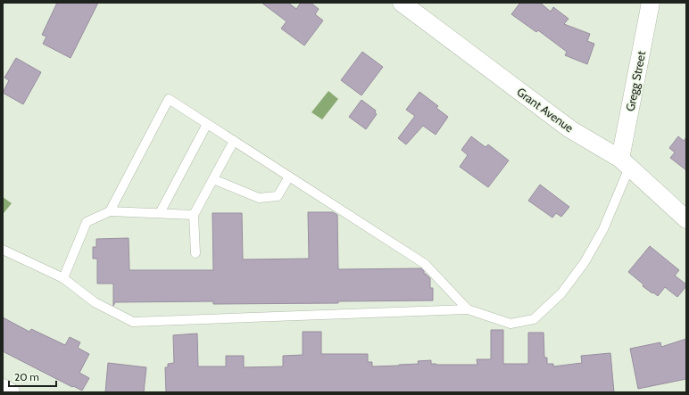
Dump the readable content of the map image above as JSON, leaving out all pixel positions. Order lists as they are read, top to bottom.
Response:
{
  "streets": {
    "street": ["Gregg Street", "Grant Avenue"]
  },
  "crossings": [
    ["Gregg Street", "Grant Avenue"]
  ],
  "scale_bar": "20 m"
}
